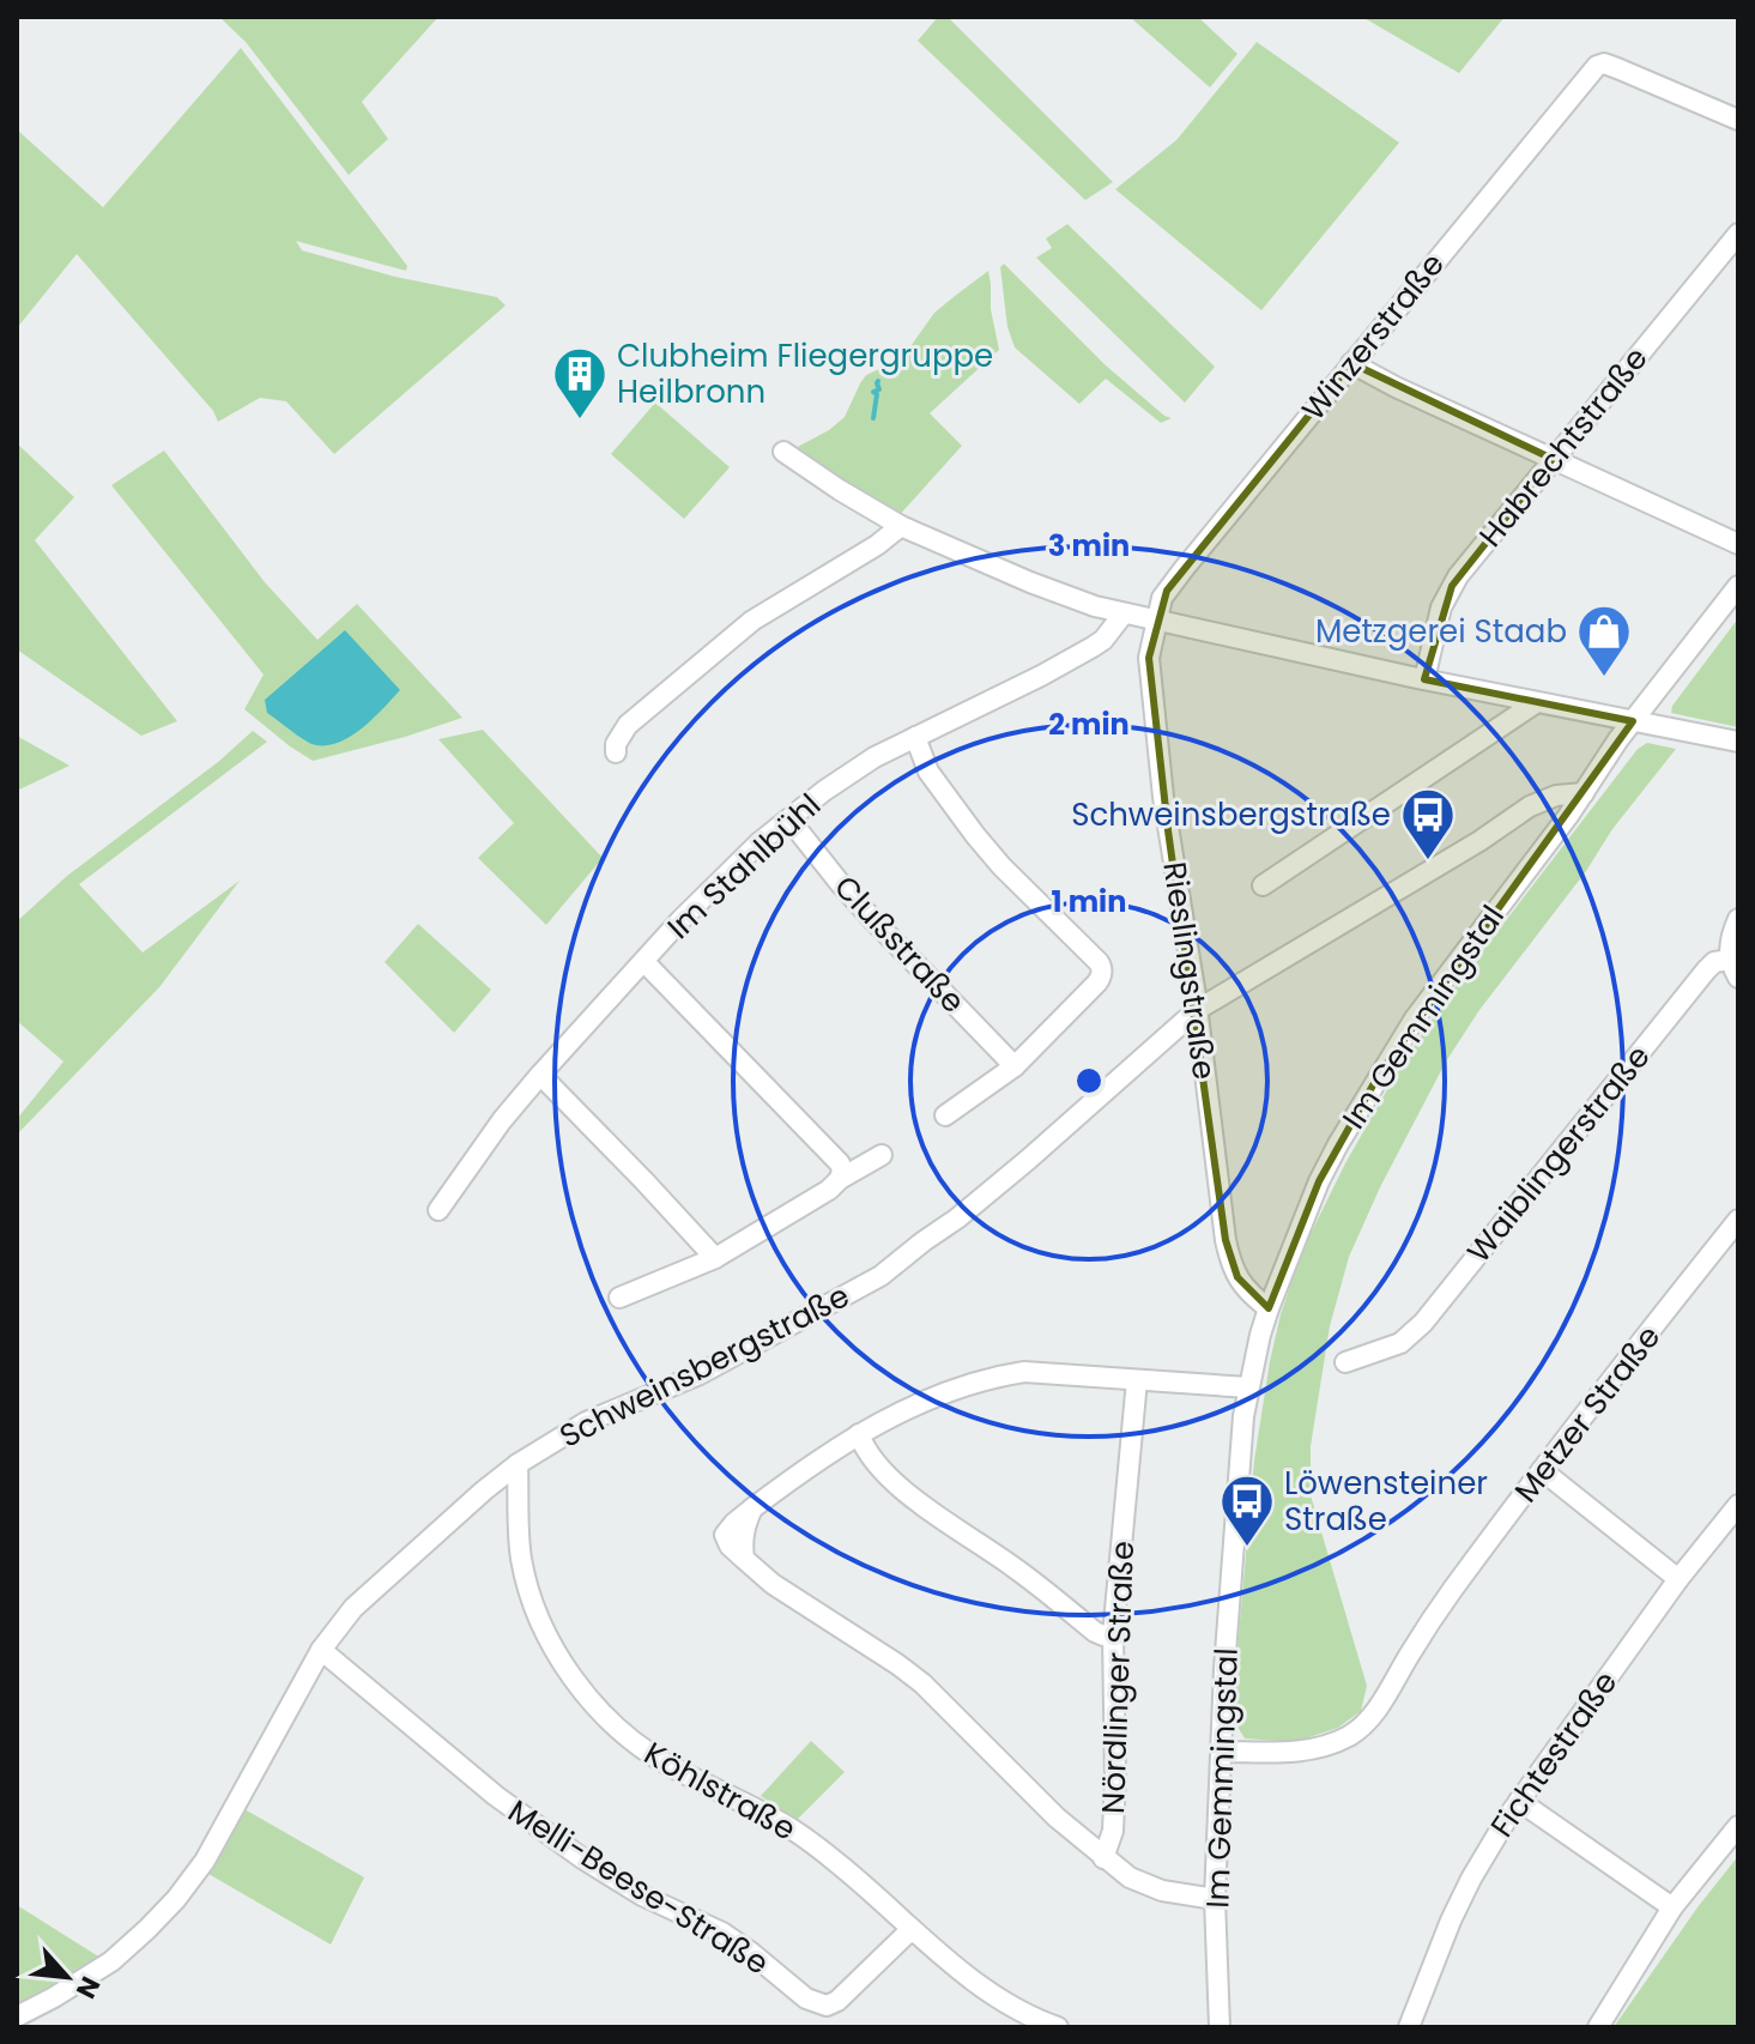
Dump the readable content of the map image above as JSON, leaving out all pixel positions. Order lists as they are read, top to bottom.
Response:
{
  "streets": {
    "street": [
      "Winzerstraße",
      "Habrechtstraße",
      "Im Stahlbühl",
      "Clußstraße",
      "Rieslingstraße",
      "Im Gemmingstal",
      "Waiblingerstraße",
      "Schweinsbergstraße",
      "Metzer Straße",
      "Nördlinger Straße",
      "Fichtestraße",
      "Köhlstraße",
      "Melli-Beese-Straße"
    ]
  },
  "crossings": [
    ["Winzerstraße", "Rieslingstraße"],
    ["Im Stahlbühl", "Clußstraße"],
    ["Rieslingstraße", "Im Gemmingstal"],
    ["Rieslingstraße", "Schweinsbergstraße"],
    ["Im Gemmingstal", "Schweinsbergstraße"],
    ["Im Gemmingstal", "Metzer Straße"],
    ["Schweinsbergstraße", "Köhlstraße"],
    ["Schweinsbergstraße", "Melli-Beese-Straße"],
    ["Köhlstraße", "Melli-Beese-Straße"]
  ],
  "places": {
    "building": ["Clubheim Fliegergruppe Heilbronn"],
    "shop": ["Metzgerei Staab"],
    "bus stop": ["Schweinsbergstraße", "Löwensteiner Straße"]
  },
  "north": "bottom right",
  "rings": ["3 min", "2 min", "1 min"]
}
